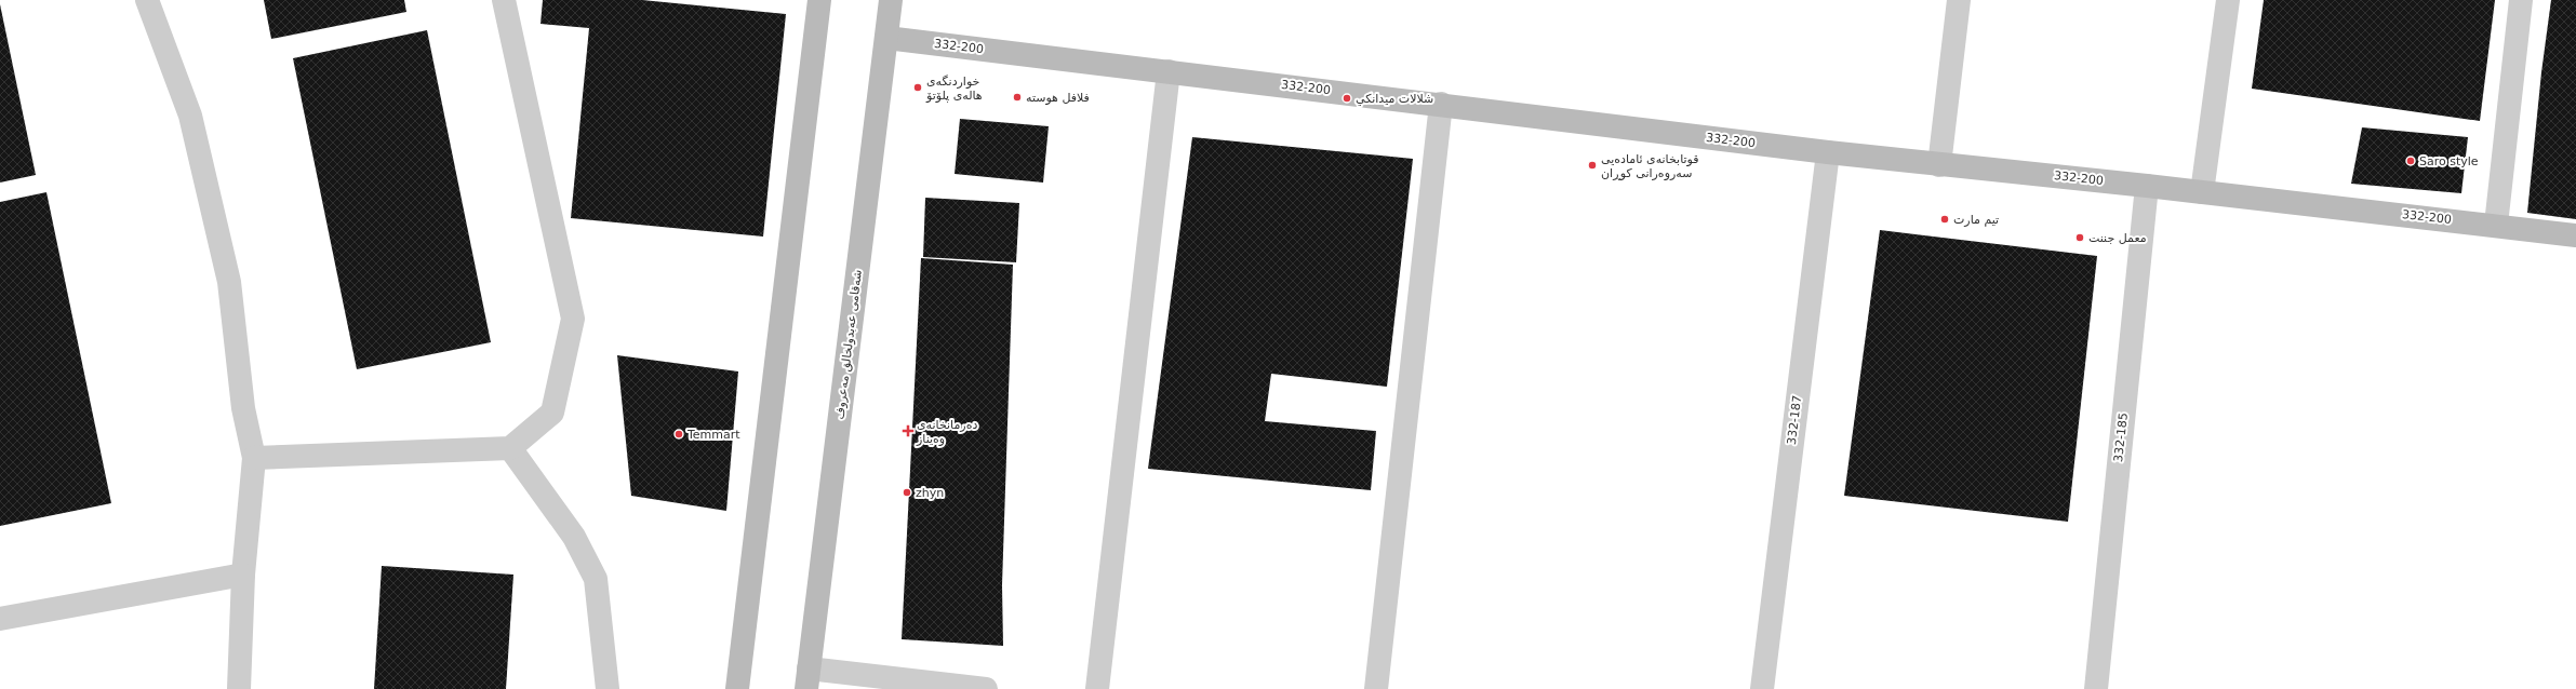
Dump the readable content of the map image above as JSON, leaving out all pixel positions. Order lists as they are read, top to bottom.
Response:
{
  "streets": {
    "street": [
      "332-200",
      "شەقامی عەبدولخالق مەعروف",
      "332-187",
      "332-185"
    ]
  },
  "crossings": [
    ["332-200", "شەقامی عەبدولخالق مەعروف"],
    ["332-200", "332-187"],
    ["332-200", "332-185"]
  ],
  "places": {
    "other": [
      "خواردنگەی هالەی پلۆتۆ",
      "فلافل هوسته",
      "شلالات ميدانكي",
      "Saro style",
      "قوتابخانەی ئامادەیی سەروەرانی کوڕان",
      "تيم مارت",
      "معمل جننت",
      "Temmart",
      "zhyn"
    ],
    "health": ["دەرمانخانەی وەیناز"]
  }
}
